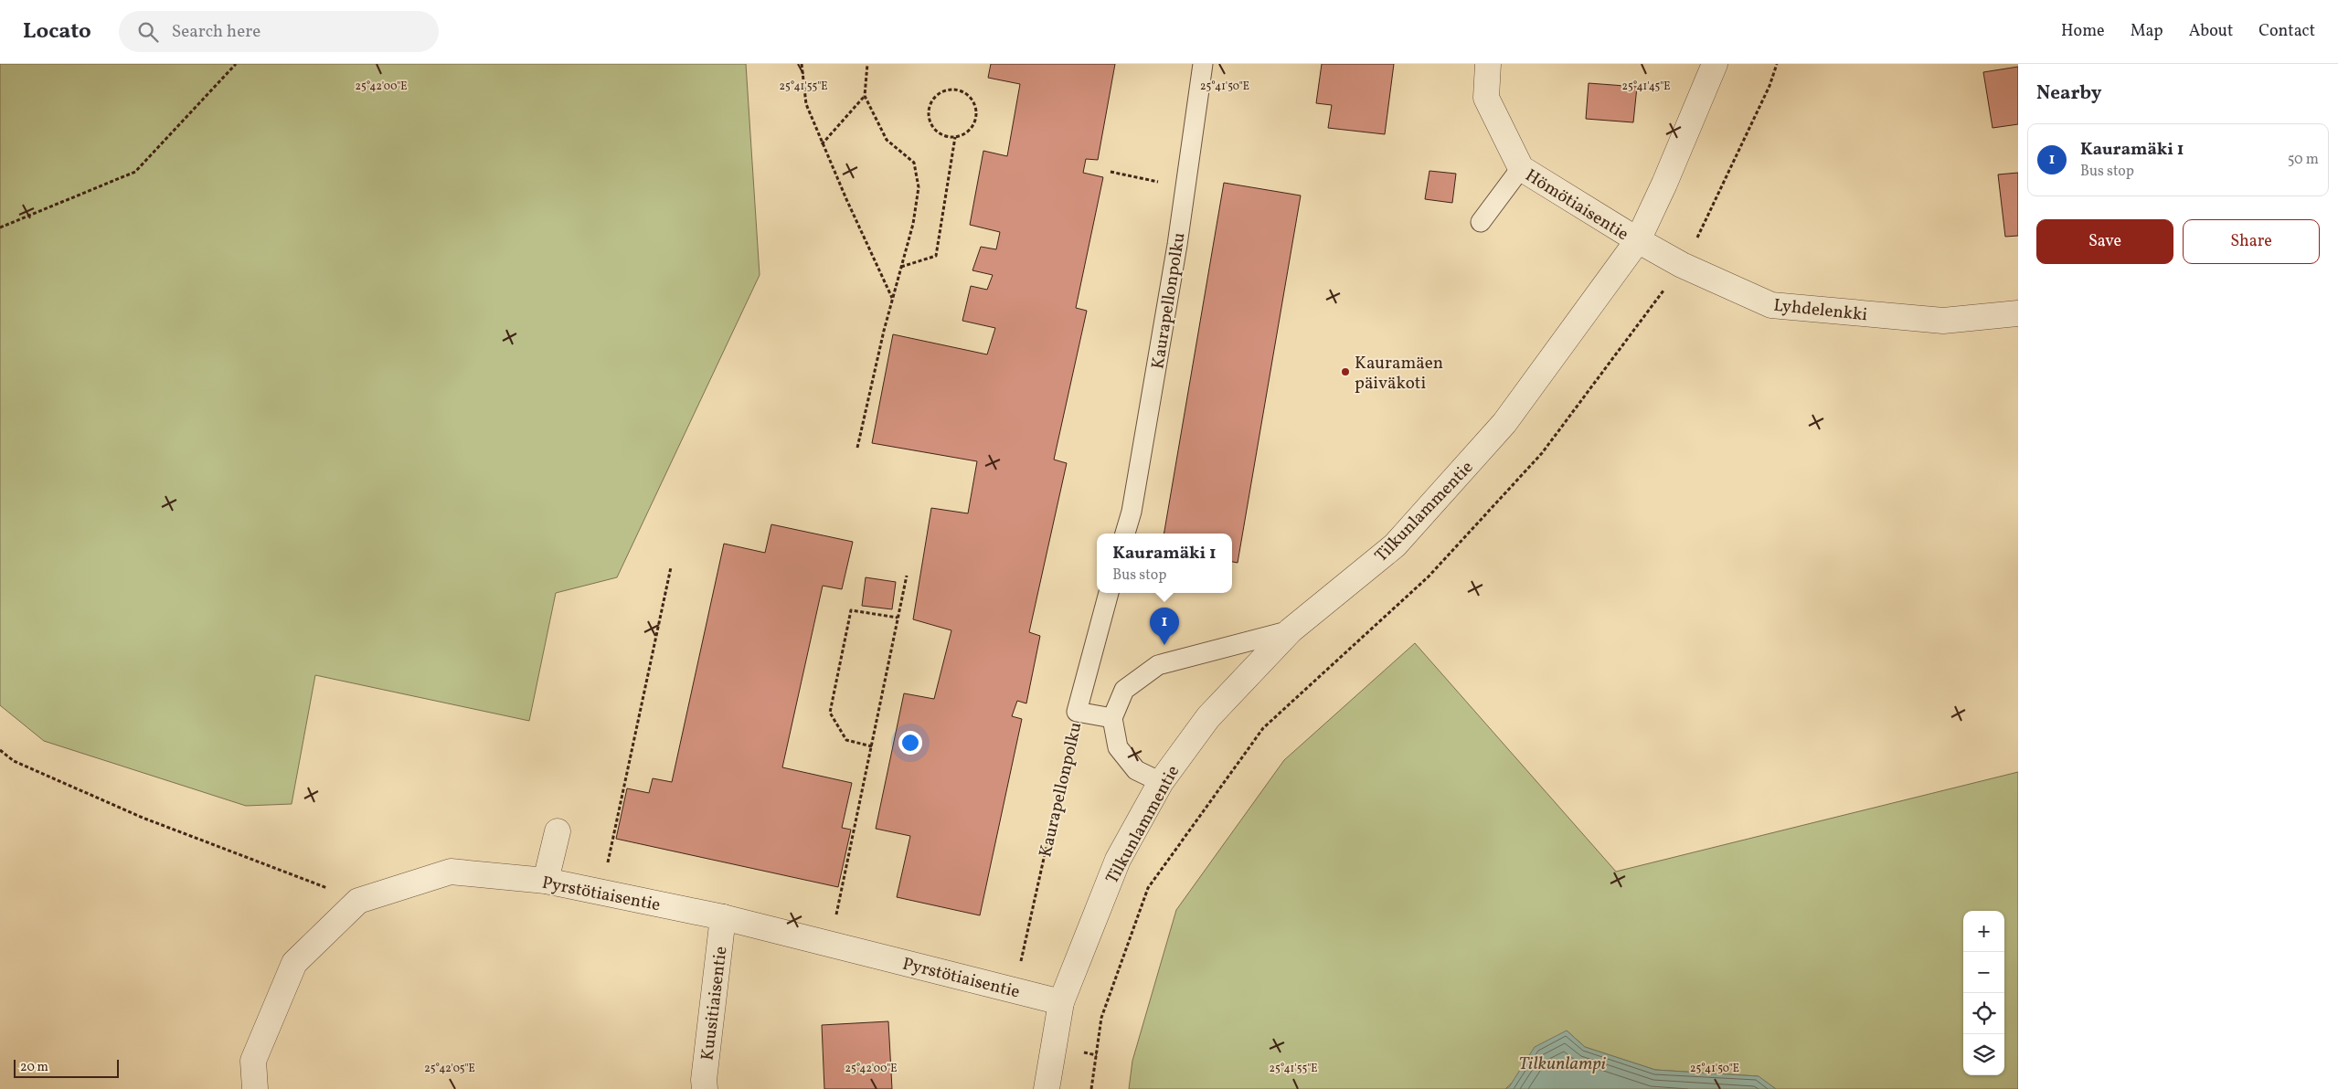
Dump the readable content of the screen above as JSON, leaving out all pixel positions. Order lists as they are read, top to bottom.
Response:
{
  "streets": {
    "street": [
      "Hömötiaisentie",
      "Lyhdelenkki",
      "Tilkunlammentie",
      "Pyrstötiaisentie",
      "Kuusitiaisentie"
    ],
    "lane": ["Kaurapellonpolku"]
  },
  "crossings": [
    ["Hömötiaisentie", "Lyhdelenkki"],
    ["Hömötiaisentie", "Tilkunlammentie"],
    ["Kaurapellonpolku", "Pyrstötiaisentie"],
    ["Lyhdelenkki", "Tilkunlammentie"],
    ["Tilkunlammentie", "Pyrstötiaisentie"],
    ["Pyrstötiaisentie", "Kuusitiaisentie"]
  ],
  "water": ["Tilkunlampi"],
  "places": ["Kauramäen päiväkoti"],
  "scale_bar": "20 m",
  "page": {
    "header": "Locato",
    "search": "Search here",
    "nav": [
      "Home",
      "Map",
      "About",
      "Contact"
    ],
    "heading": "Nearby",
    "list": [
      {
        "mark": "1",
        "name": "Kauramäki 1",
        "note": "Bus stop",
        "value": "50 m"
      }
    ],
    "buttons": ["Save", "Share"],
    "popup": ["Kauramäki 1", "Bus stop"],
    "pins": "1",
    "map_buttons": ["+", "−"],
    "scale": "20 m"
  },
  "coordinates": [
    "25°42'00\"E",
    "25°41'50\"E",
    "25°41'45\"E",
    "25°41'55\"E",
    "25°42'05\"E"
  ]
}
